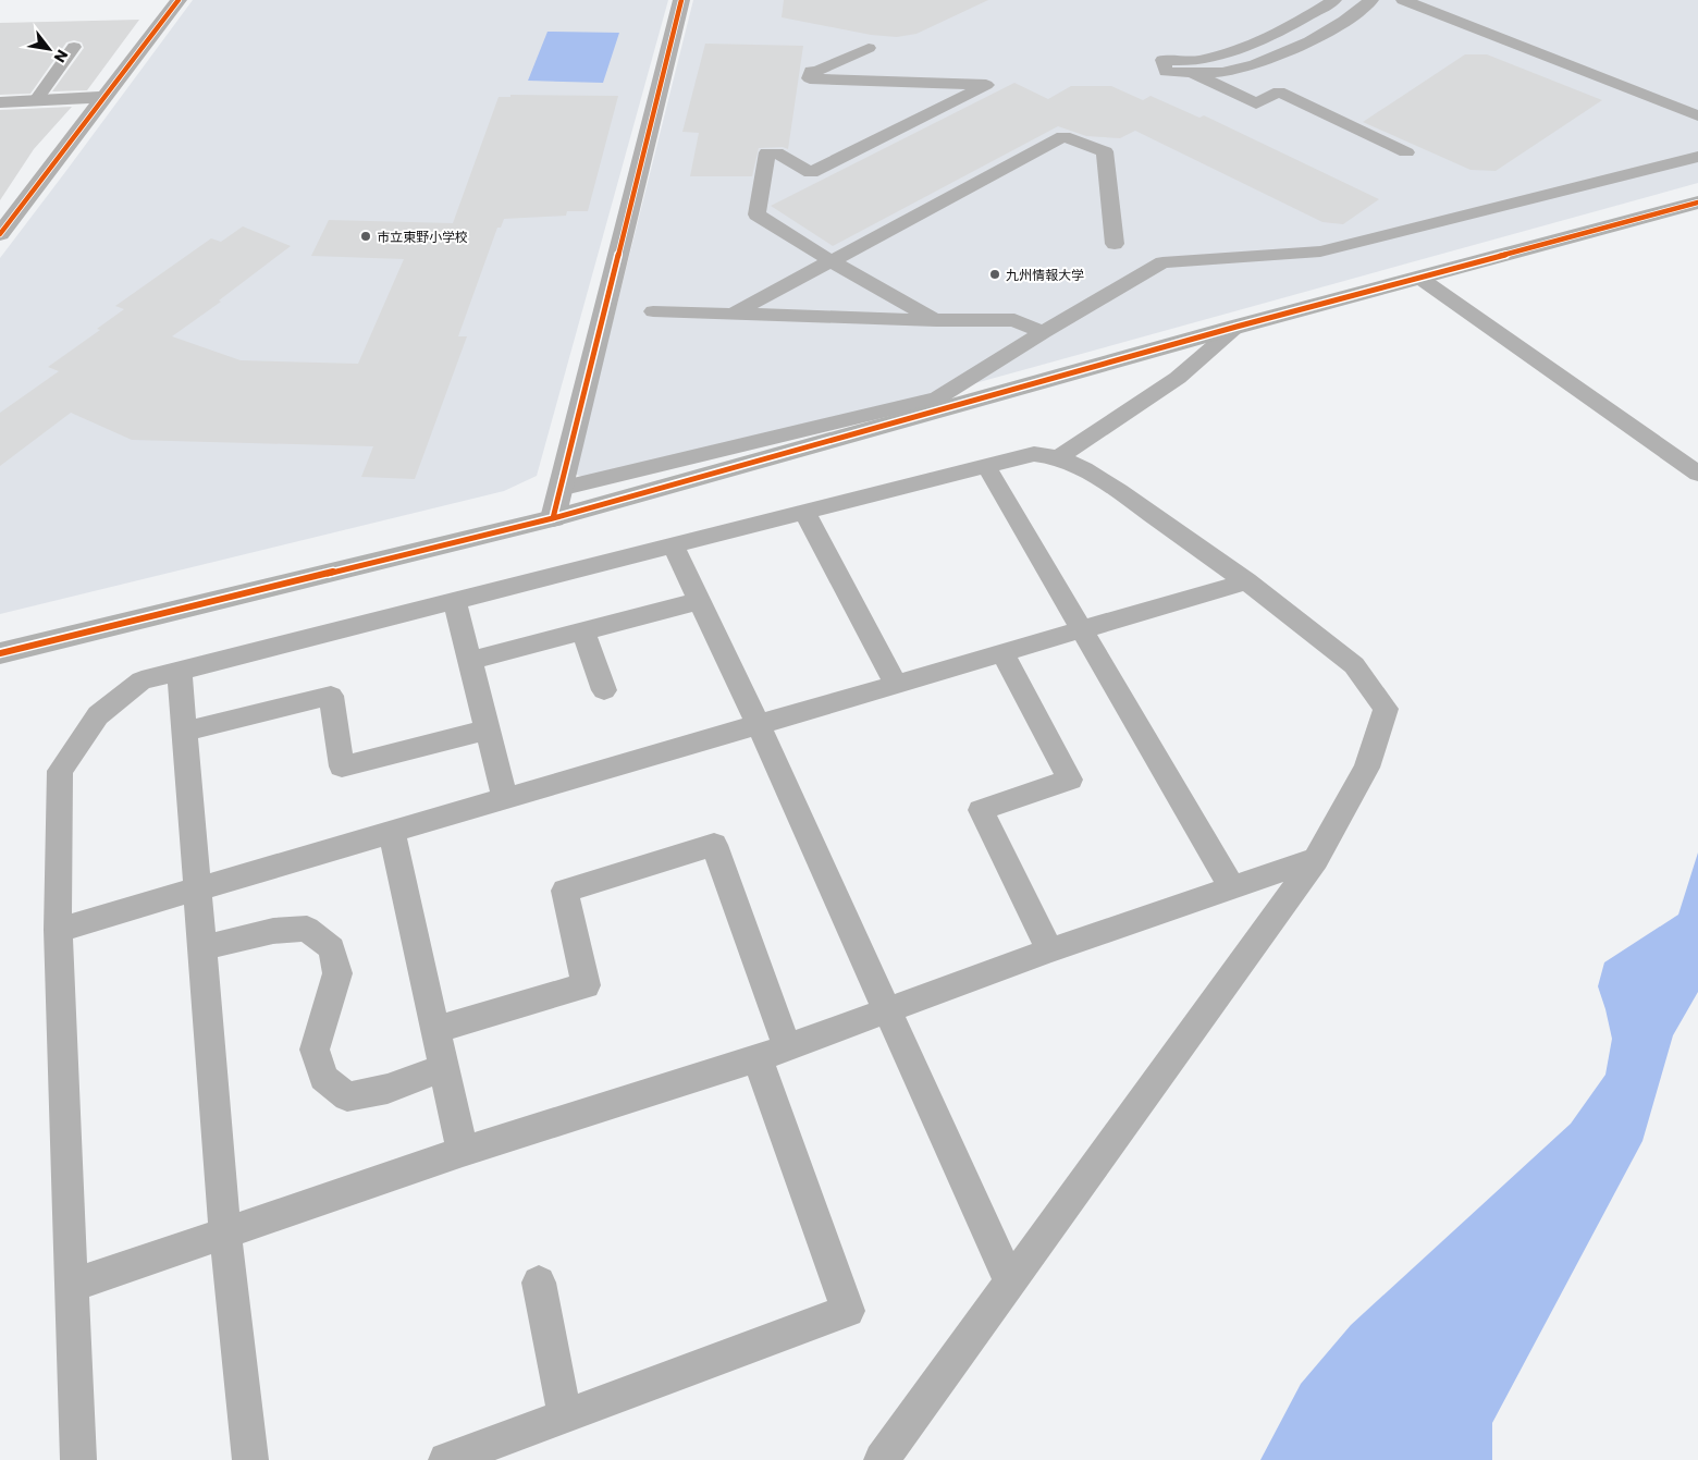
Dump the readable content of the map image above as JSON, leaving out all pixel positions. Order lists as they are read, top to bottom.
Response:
{
  "places": ["市立東野小学校", "九州情報大学"],
  "north": "bottom right"
}
